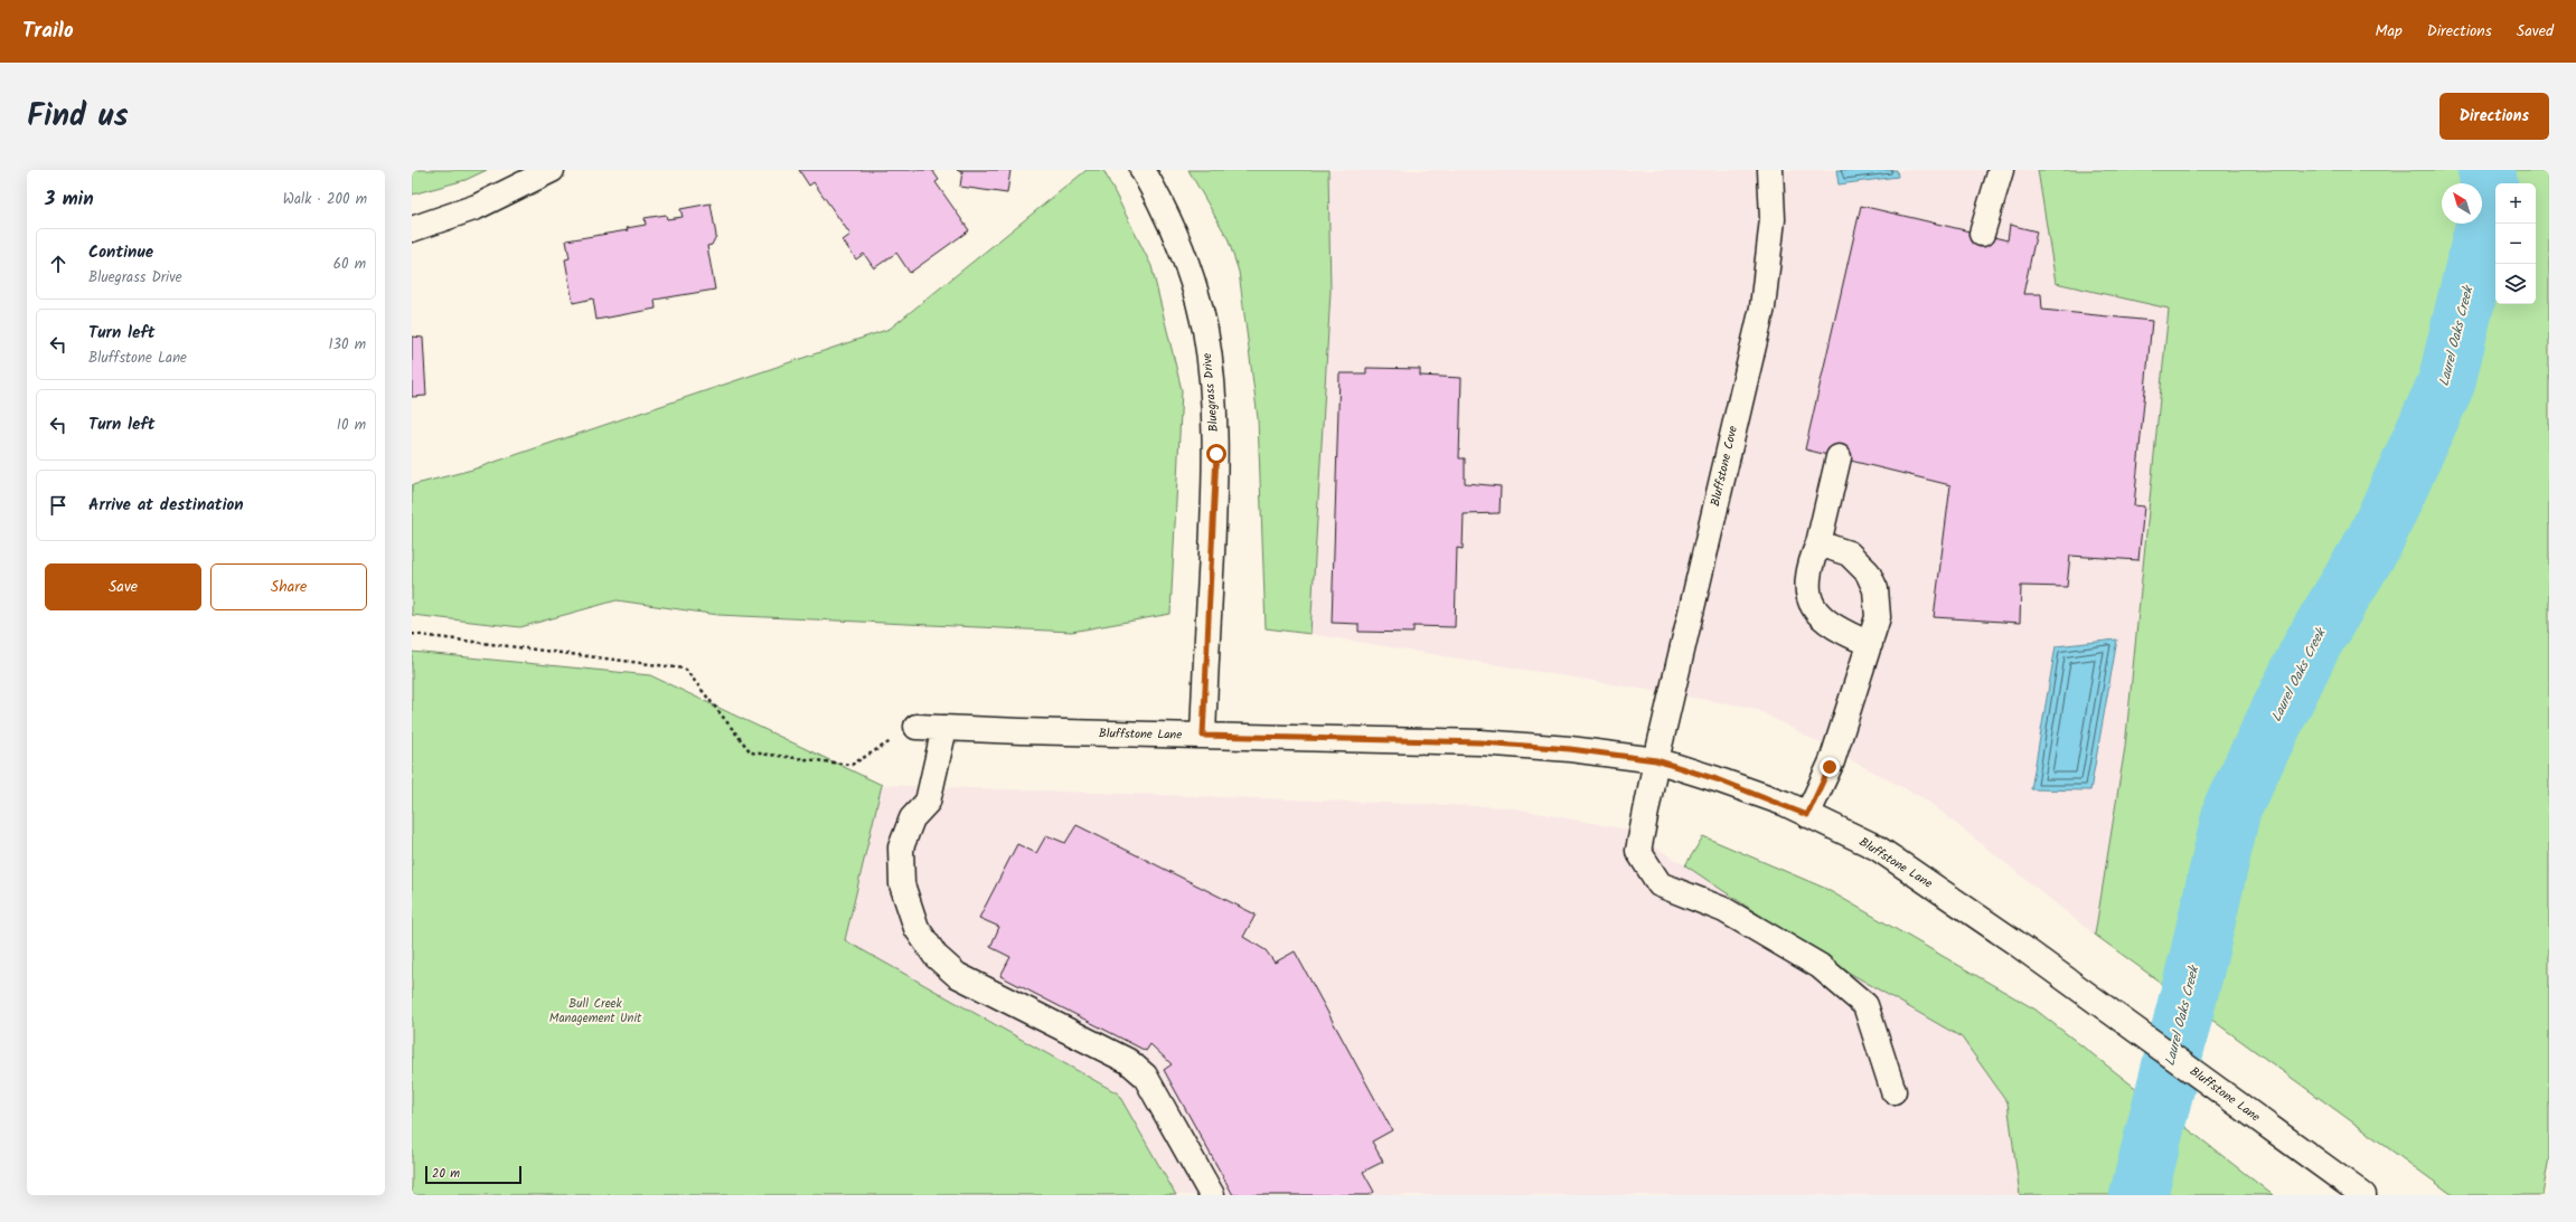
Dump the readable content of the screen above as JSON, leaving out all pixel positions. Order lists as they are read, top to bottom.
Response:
{
  "streets": {
    "street": ["Bluegrass Drive", "Bluffstone Cove", "Bluffstone Lane"]
  },
  "crossings": [
    ["Bluegrass Drive", "Bluffstone Lane"],
    ["Bluffstone Cove", "Bluffstone Lane"]
  ],
  "water": ["Laurel Oaks Creek"],
  "parks": ["Bull Creek Management Unit"],
  "scale_bar": "20 m",
  "north": "top left",
  "page": {
    "header": "Trailo",
    "nav": ["Map", "Directions", "Saved"],
    "title": "Find us",
    "buttons": [
      "Directions",
      ["Save", "Share"]
    ],
    "heading": ["3 min", "Walk · 200 m"],
    "map_buttons": ["+", "−"],
    "list": [
      ["Continue", "Bluegrass Drive", "60 m"],
      ["Turn left", "Bluffstone Lane", "130 m"],
      ["Turn left", "10 m"],
      "Arrive at destination"
    ],
    "scale": "20 m"
  }
}
